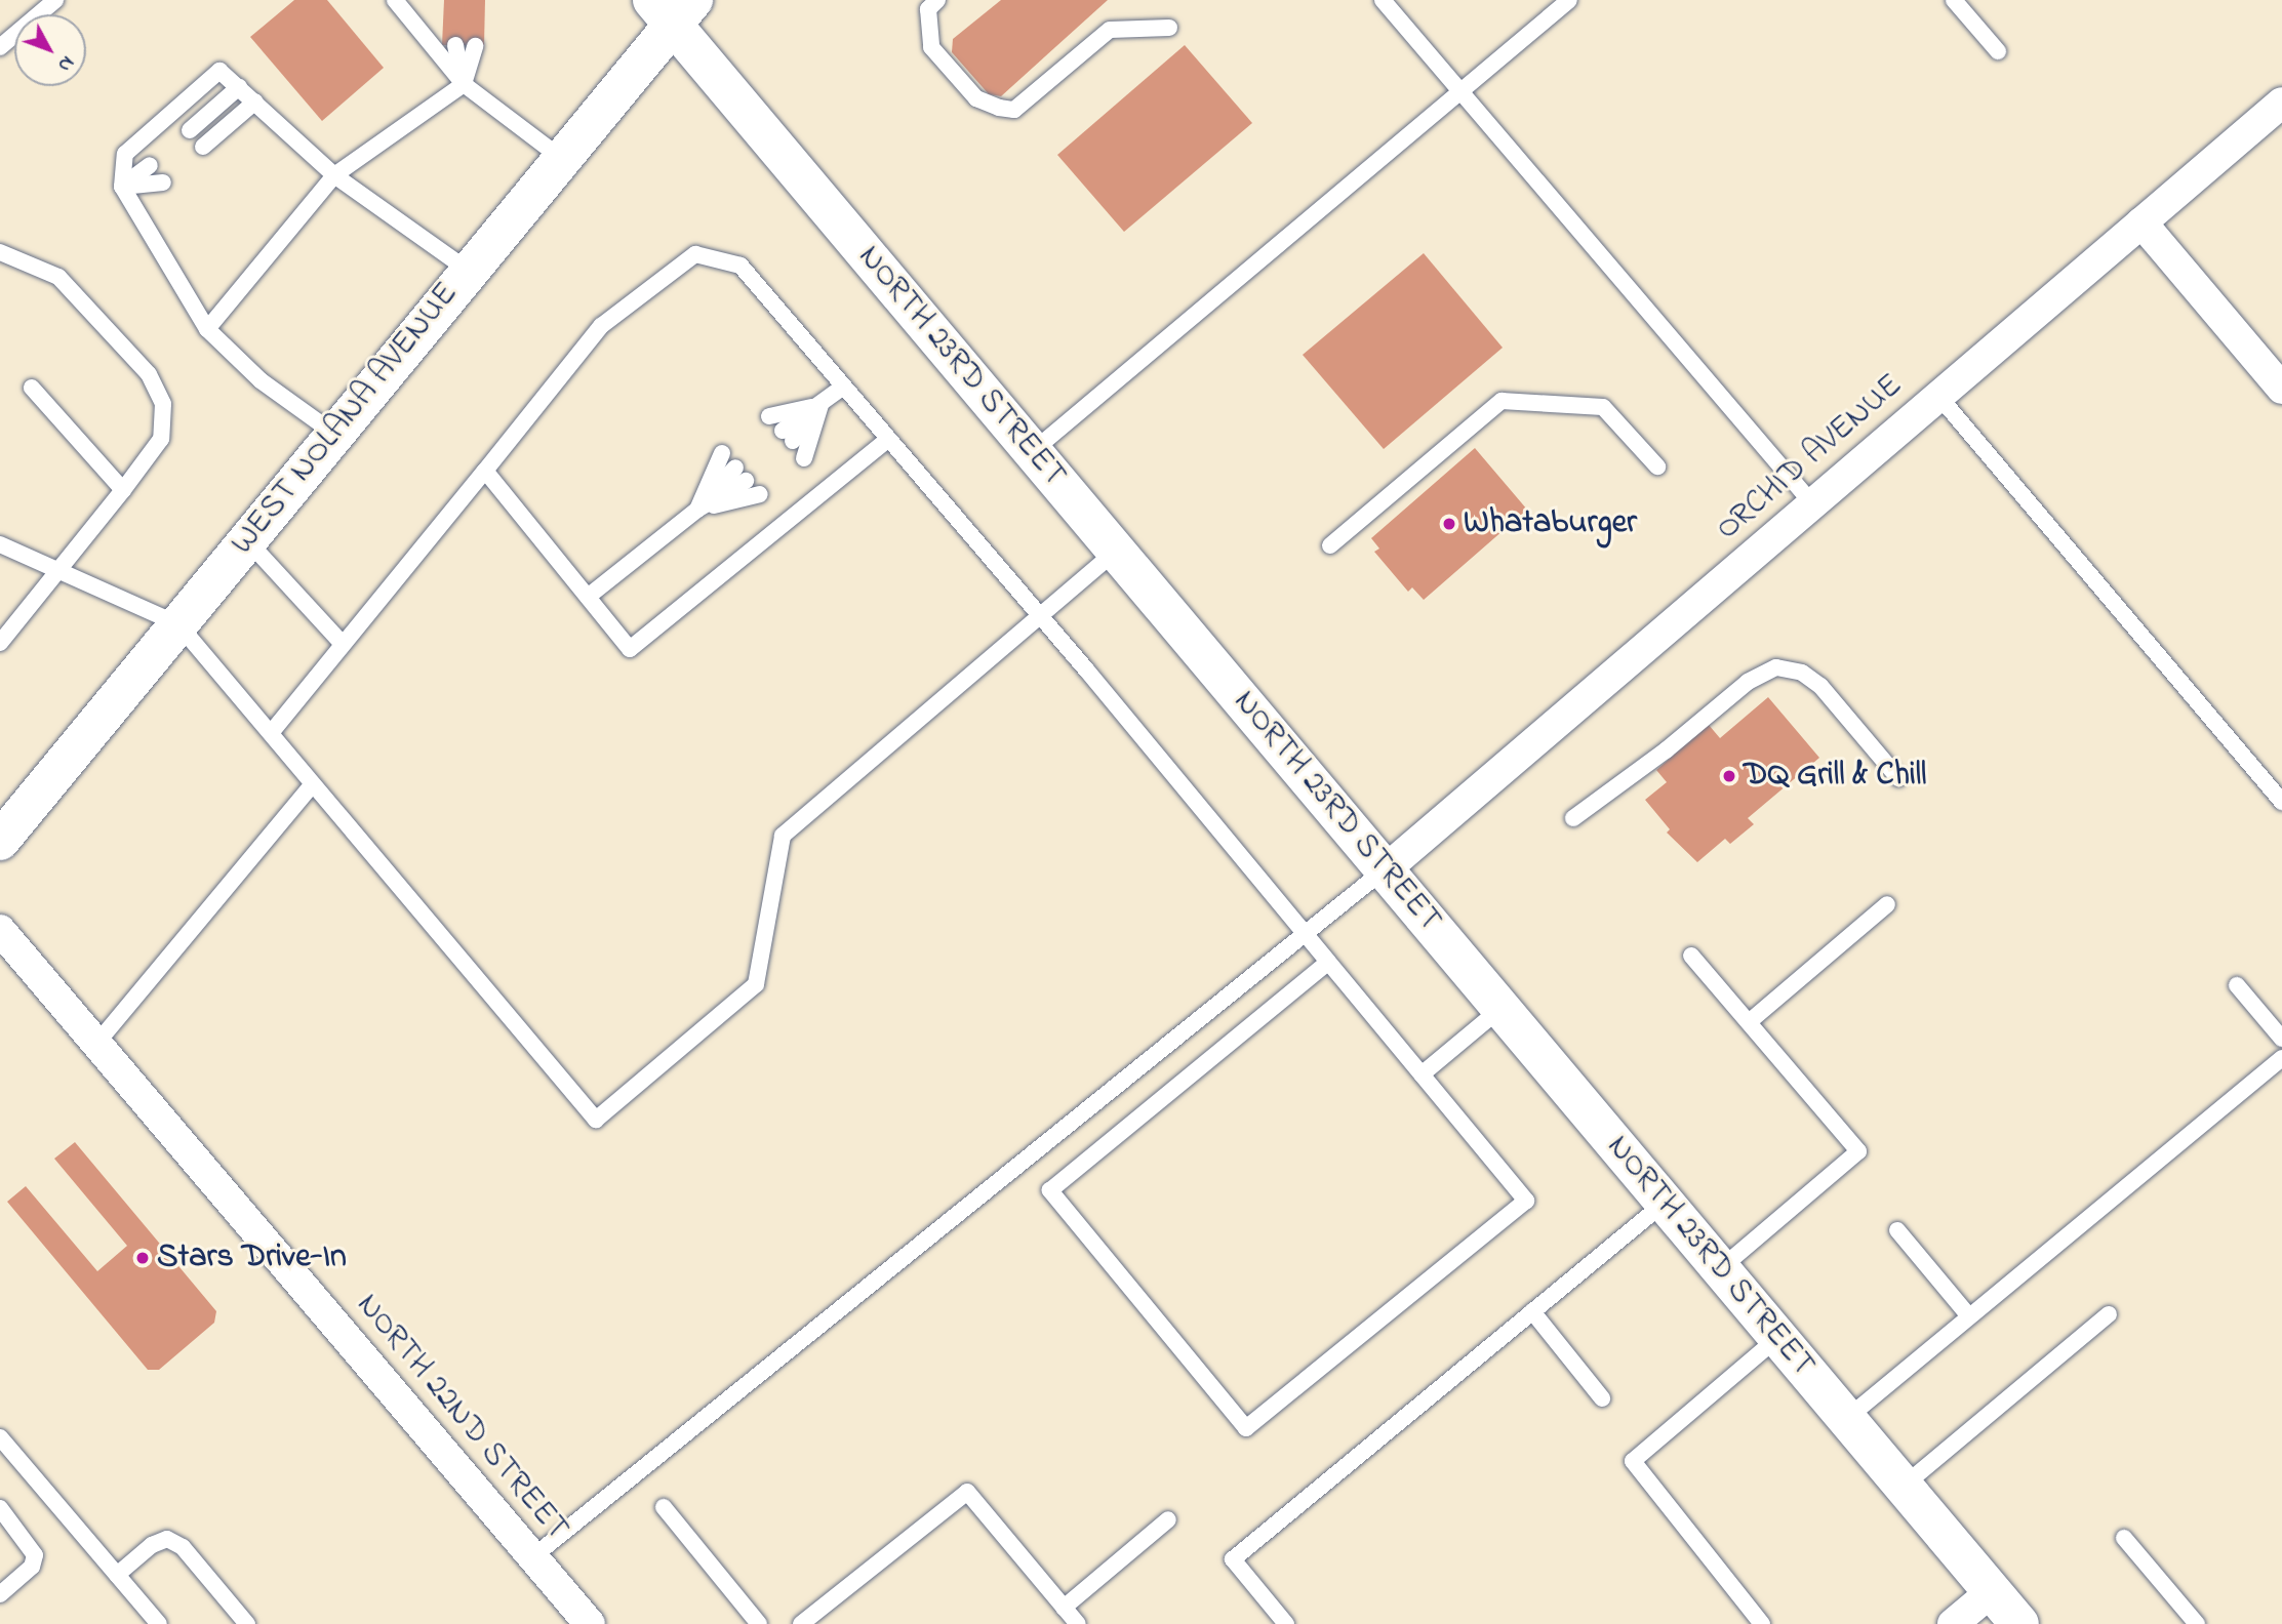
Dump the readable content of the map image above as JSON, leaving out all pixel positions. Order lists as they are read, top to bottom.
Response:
{
  "streets": {
    "main road": ["NORTH 23RD STREET", "WEST NOLANA AVENUE"],
    "street": ["ORCHID AVENUE", "NORTH 22ND STREET"]
  },
  "crossings": [
    ["NORTH 23RD STREET", "WEST NOLANA AVENUE"],
    ["NORTH 23RD STREET", "ORCHID AVENUE"]
  ],
  "places": ["Whataburger", "DQ Grill & Chill", "Stars Drive-In"],
  "north": "bottom right"
}
